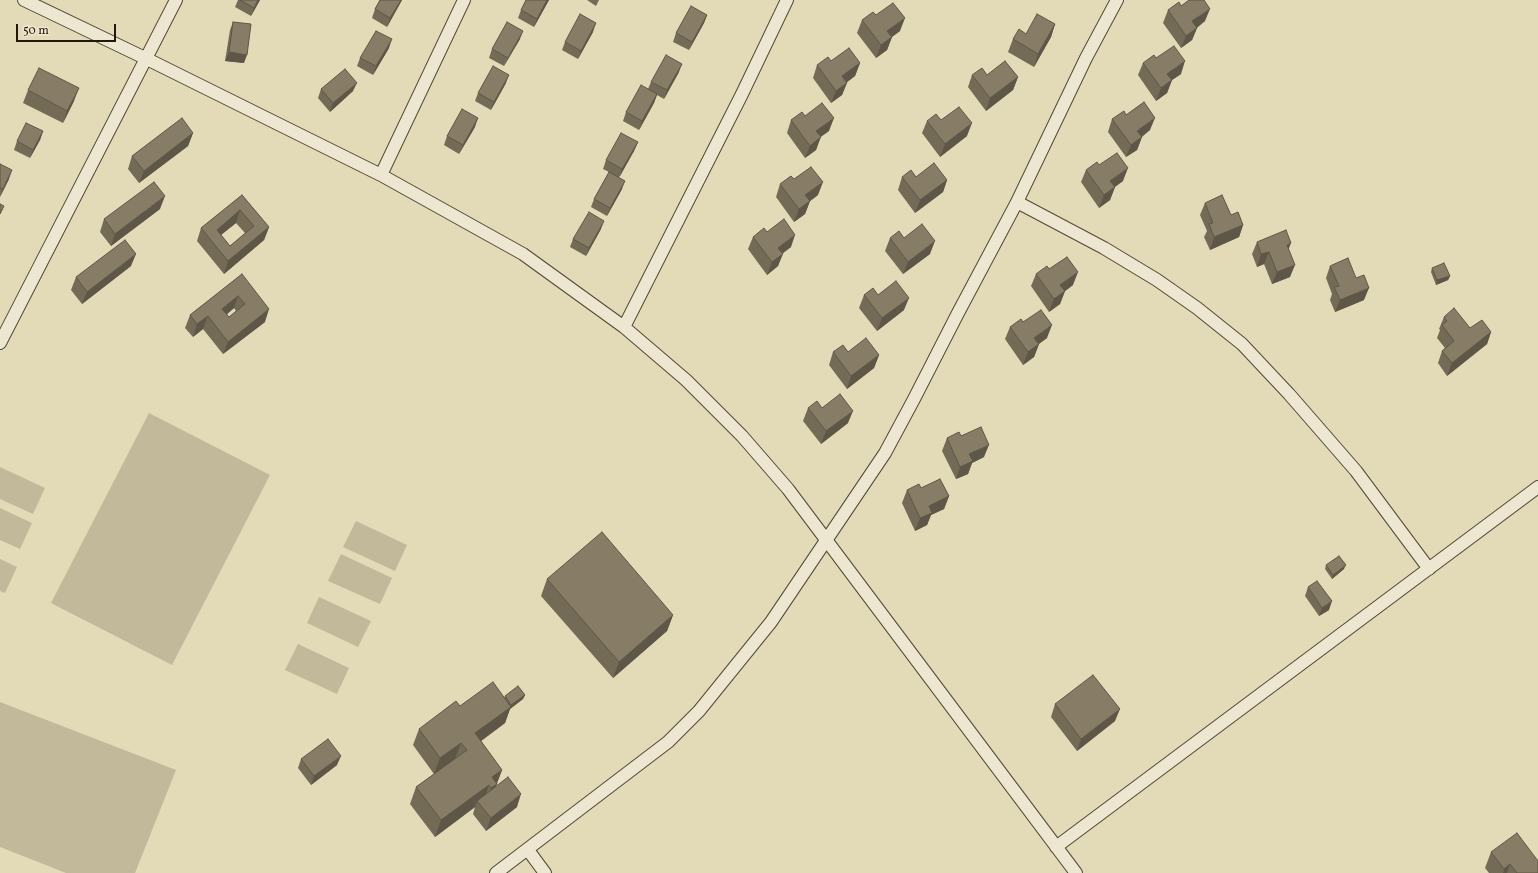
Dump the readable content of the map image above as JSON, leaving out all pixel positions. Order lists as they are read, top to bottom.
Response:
{
  "scale_bar": "50 m"
}
